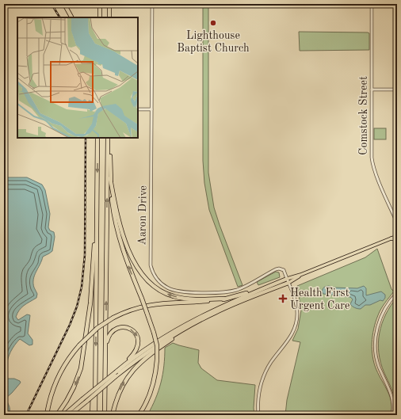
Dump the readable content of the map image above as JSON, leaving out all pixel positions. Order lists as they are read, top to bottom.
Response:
{
  "streets": {
    "street": ["Comstock Street", "Aaron Drive"]
  },
  "places": {
    "other": ["Lighthouse Baptist Church"],
    "health": ["Health First Urgent Care"]
  }
}
